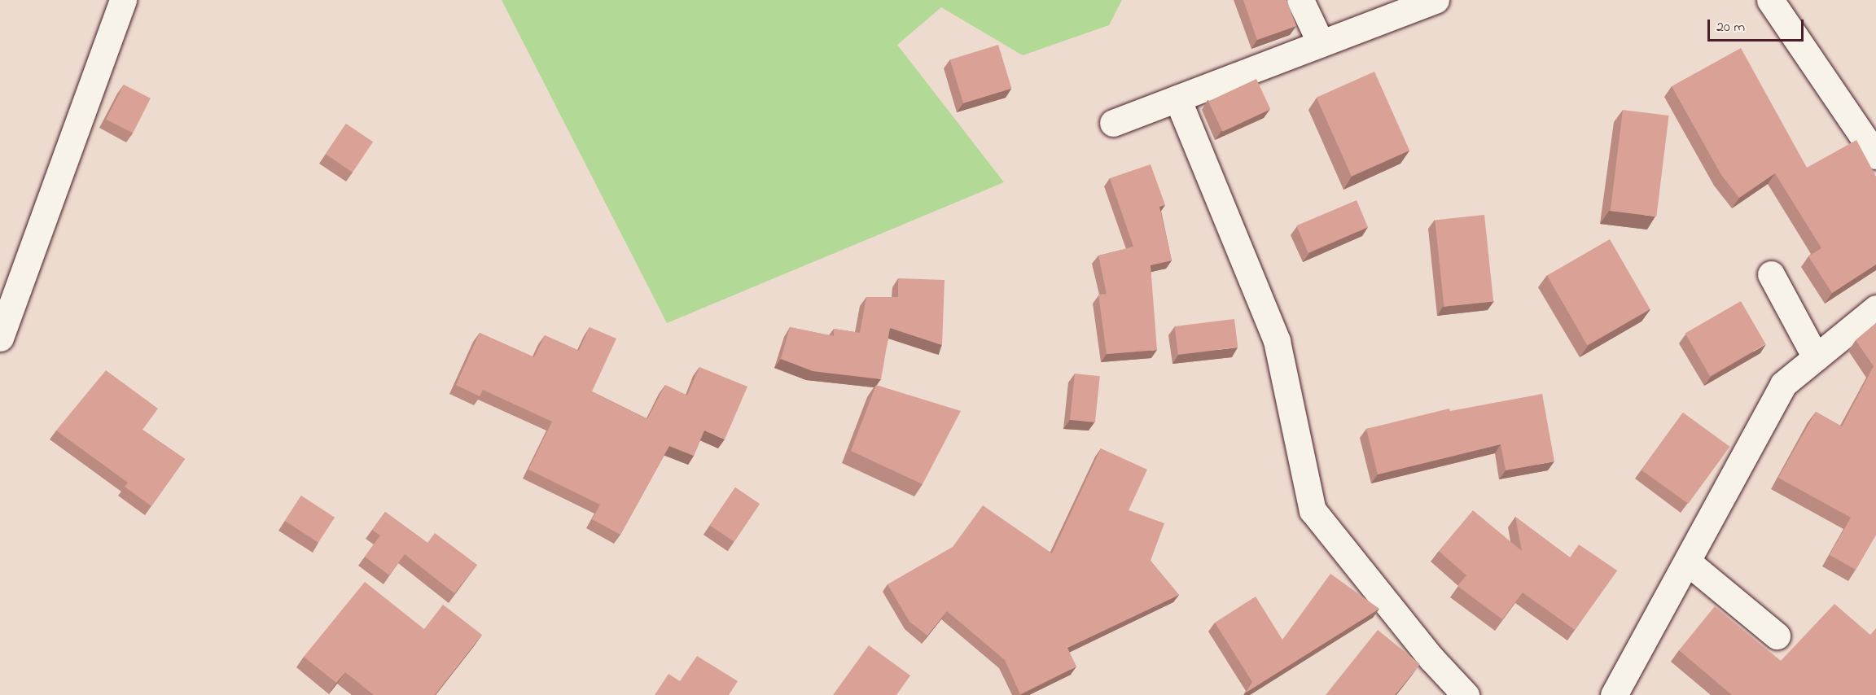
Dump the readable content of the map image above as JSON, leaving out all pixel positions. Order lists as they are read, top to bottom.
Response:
{
  "scale_bar": "20 m"
}
